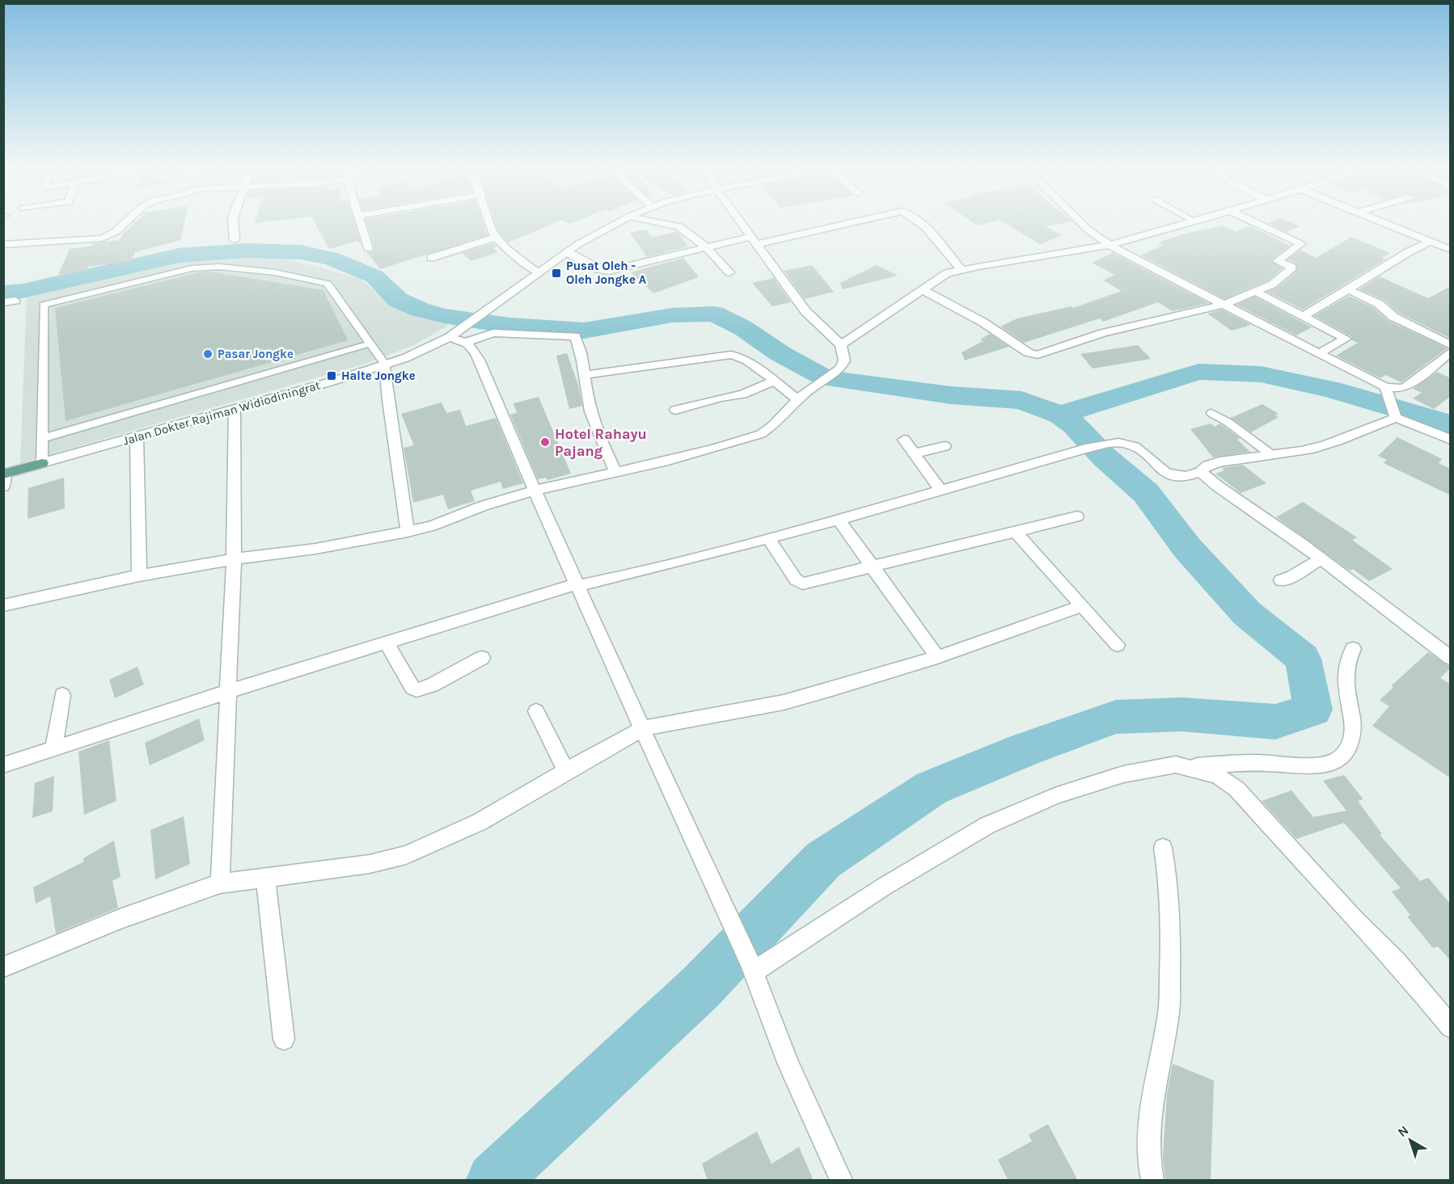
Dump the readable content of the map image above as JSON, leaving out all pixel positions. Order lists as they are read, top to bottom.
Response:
{
  "streets": {
    "main road": ["Jalan Dokter Rajiman Widiodiningrat"]
  },
  "places": {
    "transit": ["Pusat Oleh - Oleh Jongke A", "Halte Jongke"],
    "other": ["Pasar Jongke", "Hotel Rahayu Pajang"]
  },
  "north": "top left"
}
